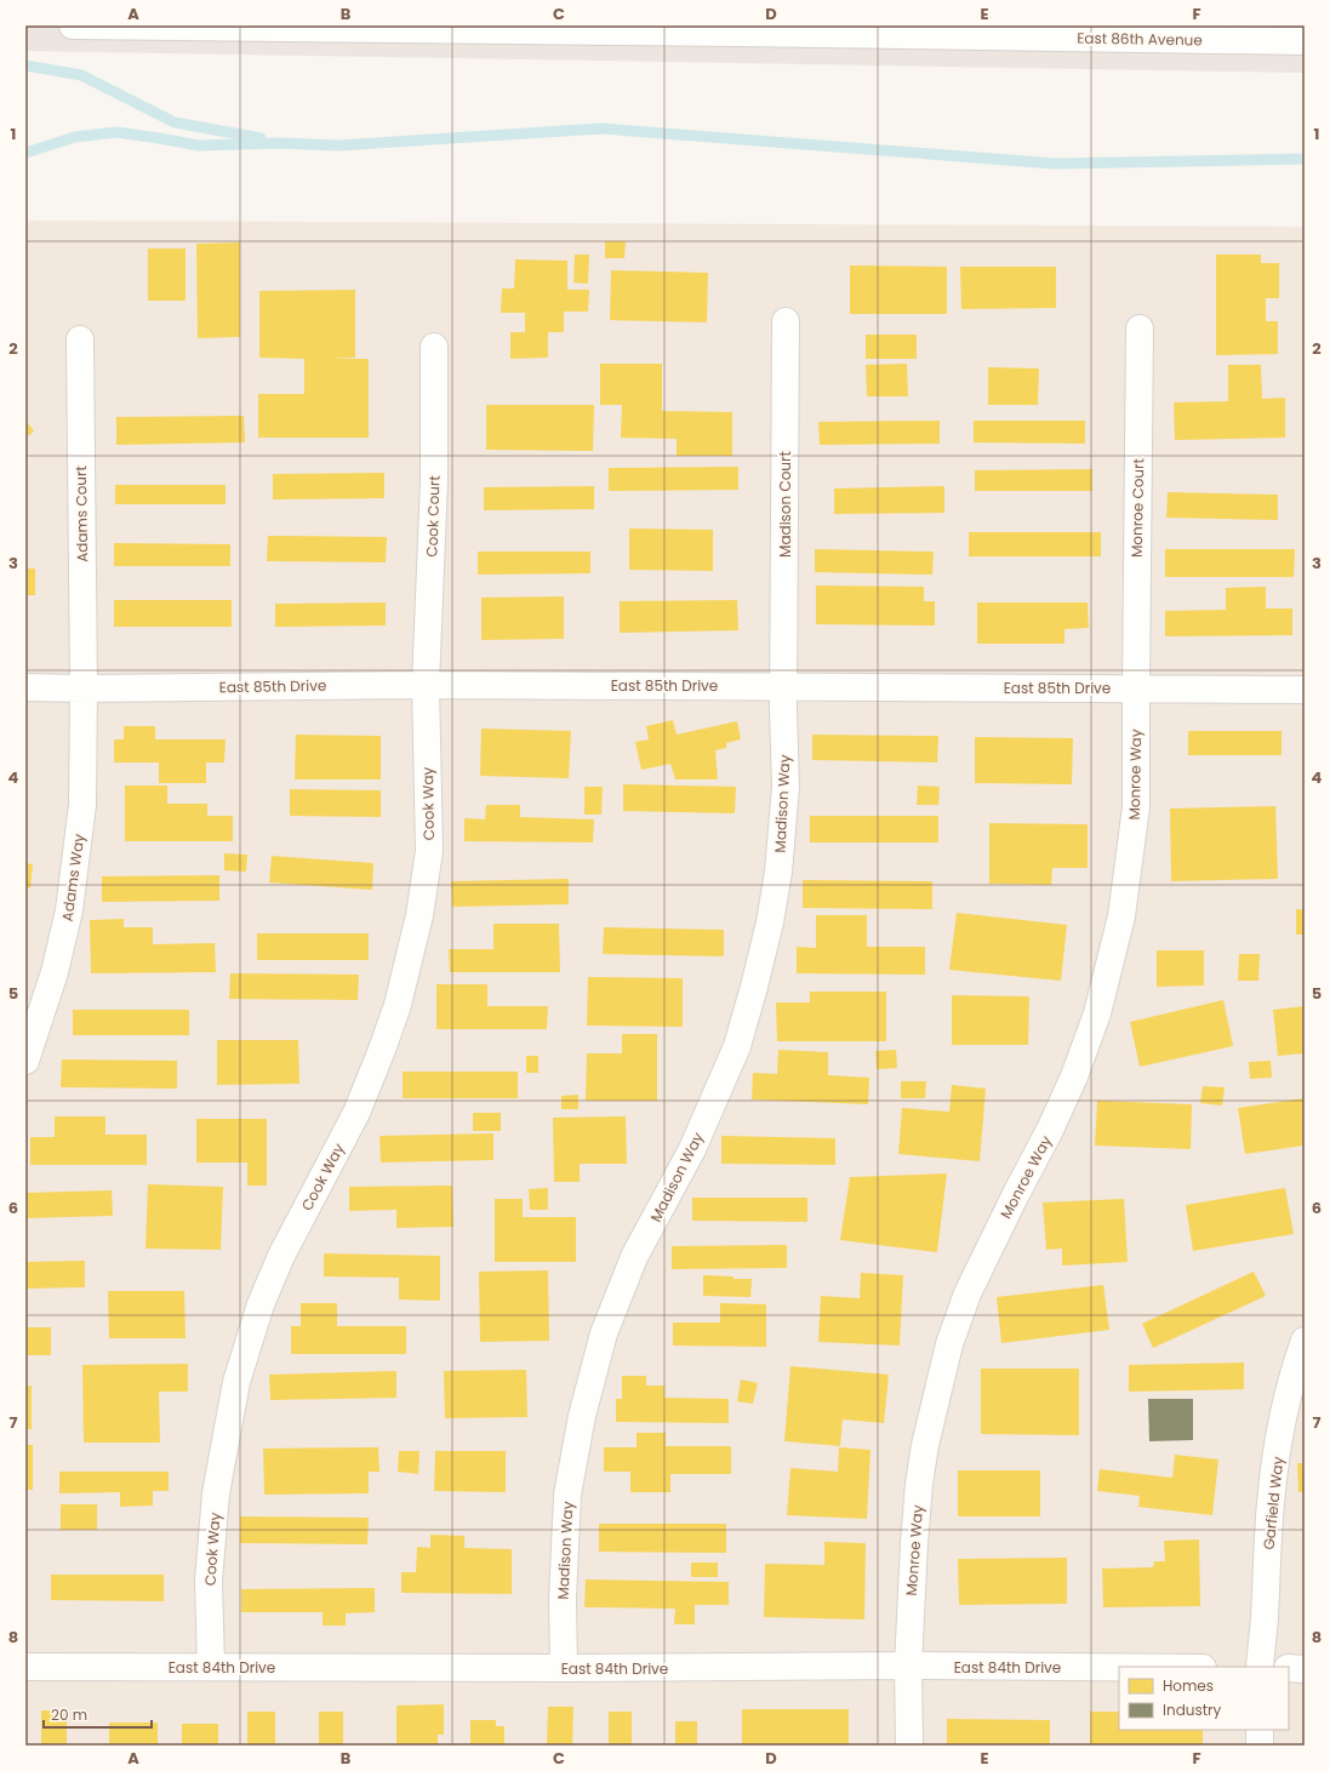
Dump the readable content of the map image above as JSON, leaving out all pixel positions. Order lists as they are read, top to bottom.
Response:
{
  "streets": {
    "street": [
      "East 86th Avenue",
      "Madison Court",
      "Monroe Court",
      "Adams Court",
      "Cook Court",
      "East 85th Drive",
      "Monroe Way",
      "Cook Way",
      "Madison Way",
      "Adams Way",
      "Garfield Way",
      "East 84th Drive"
    ]
  },
  "crossings": [
    ["Madison Court", "East 85th Drive"],
    ["Madison Court", "Madison Way"],
    ["Monroe Court", "East 85th Drive"],
    ["Monroe Court", "Monroe Way"],
    ["Adams Court", "East 85th Drive"],
    ["Adams Court", "Adams Way"],
    ["Cook Court", "East 85th Drive"],
    ["Cook Court", "Cook Way"],
    ["East 85th Drive", "Monroe Way"],
    ["East 85th Drive", "Cook Way"],
    ["East 85th Drive", "Madison Way"],
    ["East 85th Drive", "Adams Way"],
    ["Monroe Way", "East 84th Drive"],
    ["Cook Way", "East 84th Drive"],
    ["Madison Way", "East 84th Drive"]
  ],
  "legend": ["Homes", "Industry"],
  "scale_bar": "20 m",
  "grid": {
    "columns": [
      "A",
      "B",
      "C",
      "D",
      "E",
      "F"
    ],
    "rows": [
      "1",
      "2",
      "3",
      "4",
      "5",
      "6",
      "7",
      "8"
    ]
  }
}
